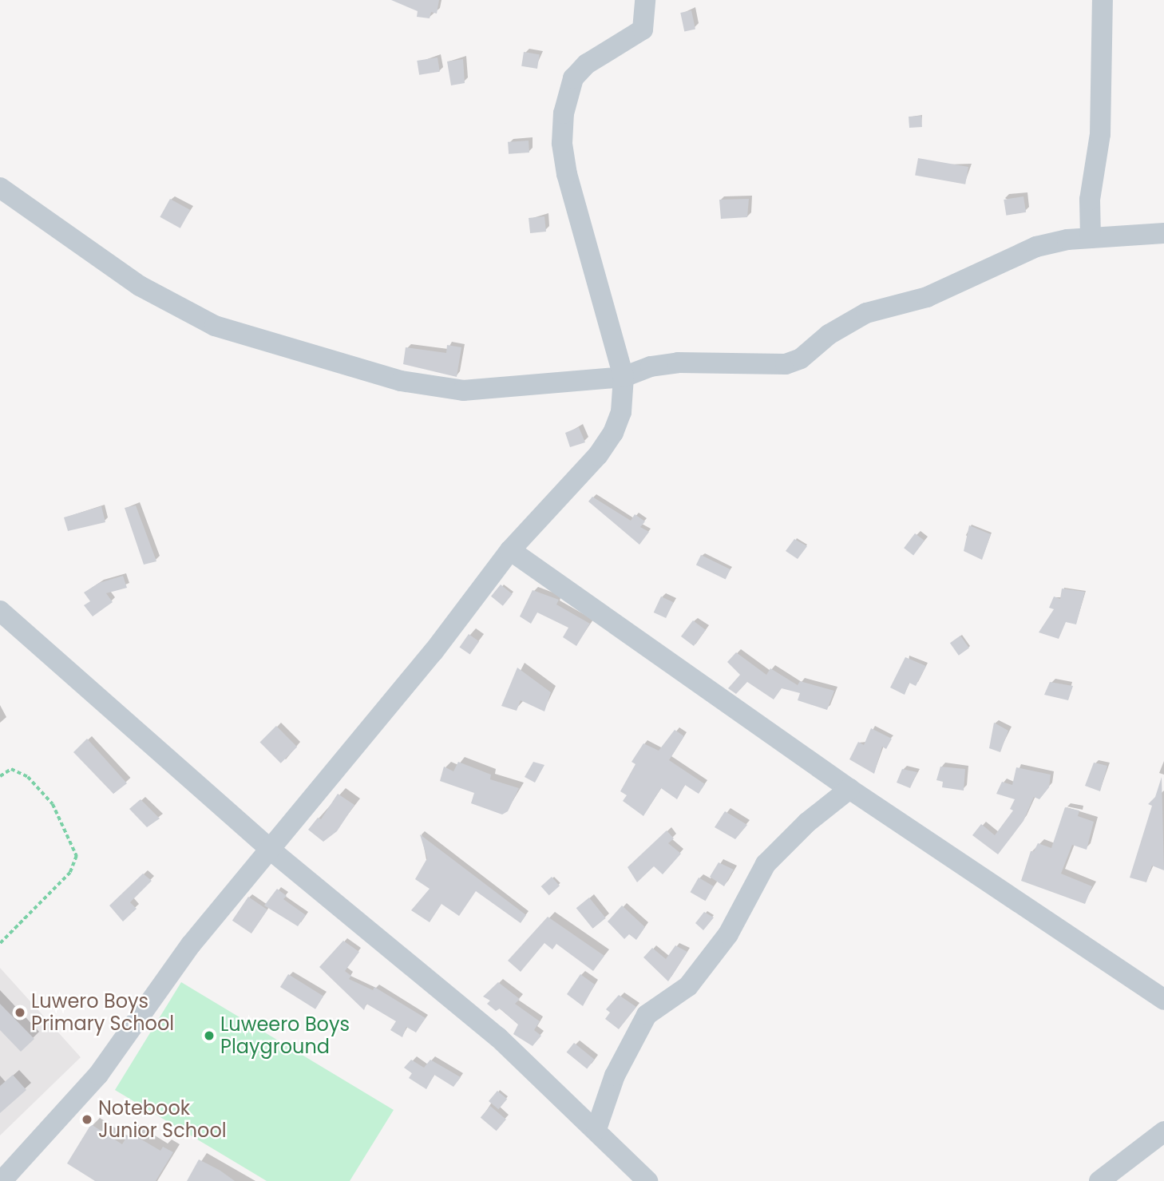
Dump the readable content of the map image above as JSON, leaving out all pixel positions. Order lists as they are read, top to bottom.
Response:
{
  "places": ["Luwero Boys Primary School", "Luweero Boys Playground", "Notebook Junior School"]
}
